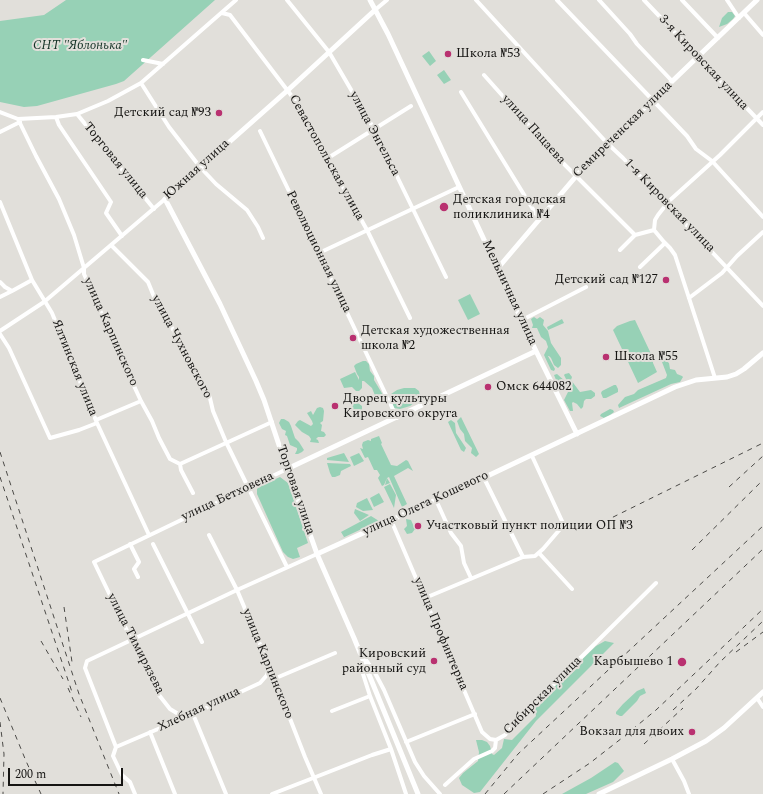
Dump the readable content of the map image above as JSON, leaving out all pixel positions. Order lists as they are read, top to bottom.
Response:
{
  "streets": {
    "main road": [
      "Семиреченская улица",
      "Торговая улица",
      "Южная улица",
      "Мельничная улица",
      "улица Бетховена",
      "улица Олега Кошевого"
    ],
    "street": [
      "3-я Кировская улица",
      "улица Пацаева",
      "улица Энгельса",
      "Севастопольская улица",
      "1-я Кировская улица",
      "Революционная улица",
      "улица Карпинского",
      "улица Чухновского",
      "Ялтинская улица",
      "улица Профинтерна",
      "улица Тимирязева",
      "Сибирская улица",
      "Хлебная улица"
    ]
  },
  "crossings": [
    ["3-я Кировская улица", "Семиреченская улица"],
    ["улица Пацаева", "Семиреченская улица"],
    ["Семиреченская улица", "1-я Кировская улица"],
    ["Семиреченская улица", "Мельничная улица"],
    ["улица Энгельса", "Южная улица"],
    ["Севастопольская улица", "Южная улица"],
    ["Торговая улица", "Южная улица"],
    ["Торговая улица", "улица Бетховена"],
    ["Торговая улица", "улица Олега Кошевого"],
    ["Южная улица", "Мельничная улица"],
    ["Южная улица", "улица Карпинского"],
    ["Южная улица", "улица Чухновского"],
    ["Южная улица", "Ялтинская улица"],
    ["Революционная улица", "улица Бетховена"],
    ["Мельничная улица", "улица Бетховена"],
    ["Мельничная улица", "улица Олега Кошевого"],
    ["улица Карпинского", "улица Олега Кошевого"],
    ["улица Карпинского", "Хлебная улица"],
    ["улица Чухновского", "улица Бетховена"],
    ["улица Чухновского", "улица Олега Кошевого"],
    ["Ялтинская улица", "улица Бетховена"],
    ["улица Бетховена", "улица Тимирязева"],
    ["улица Олега Кошевого", "улица Профинтерна"],
    ["улица Олега Кошевого", "улица Тимирязева"],
    ["улица Олега Кошевого", "Хлебная улица"],
    ["улица Профинтерна", "Сибирская улица"],
    ["улица Тимирязева", "Хлебная улица"]
  ],
  "parks": ["СНТ \"Яблонька\""],
  "places": [
    "Школа №53",
    "Детский сад №93",
    "Детская городская поликлиника №4",
    "Детский сад №127",
    "Детская художественная школа №2",
    "Школа №55",
    "Омск 644082",
    "Дворец культуры Кировского округа",
    "Участковый пункт полиции ОП №3",
    "Кировский районный суд",
    "Карбышево 1",
    "Вокзал для двоих"
  ],
  "scale_bar": "200 m"
}
